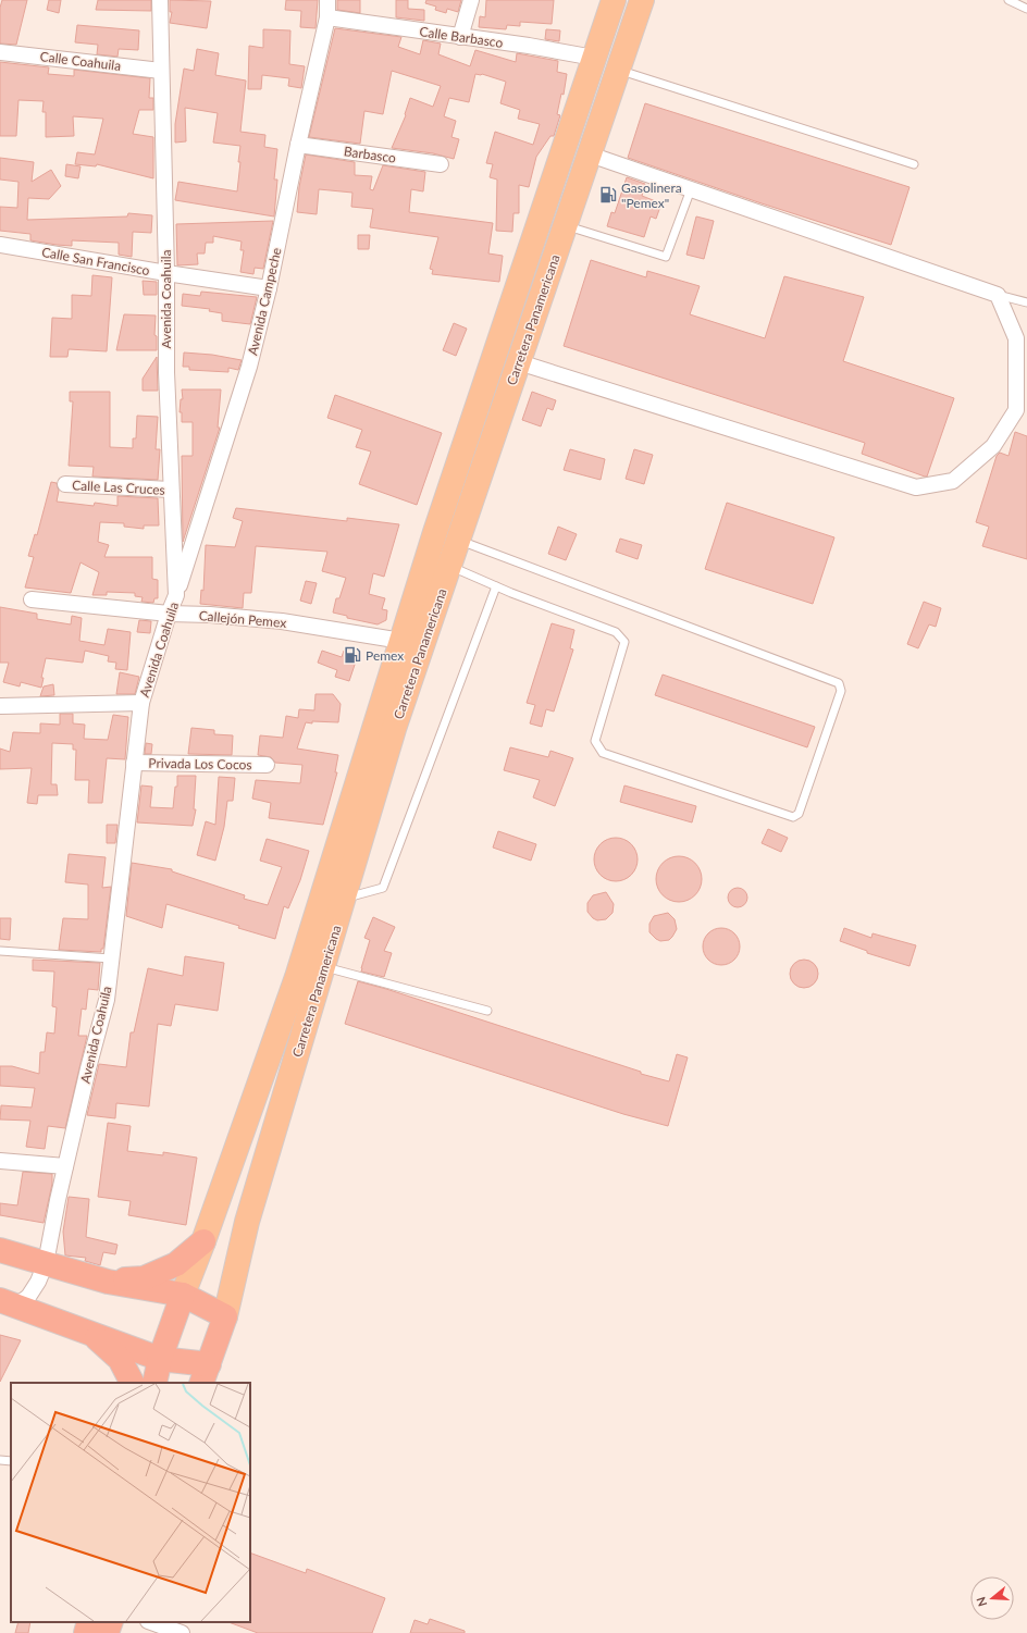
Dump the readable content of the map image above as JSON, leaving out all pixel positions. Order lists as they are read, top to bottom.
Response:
{
  "streets": {
    "main road": ["Carretera Panamericana"],
    "street": [
      "Calle Barbasco",
      "Calle Coahuila",
      "Barbasco",
      "Calle San Francisco",
      "Avenida Coahuila",
      "Avenida Campeche",
      "Calle Las Cruces",
      "Callejón Pemex",
      "Privada Los Cocos"
    ]
  },
  "crossings": [
    ["Calle Barbasco", "Avenida Campeche"],
    ["Calle Barbasco", "Carretera Panamericana"],
    ["Calle Coahuila", "Avenida Coahuila"],
    ["Barbasco", "Avenida Campeche"],
    ["Calle San Francisco", "Avenida Coahuila"],
    ["Calle San Francisco", "Avenida Campeche"],
    ["Avenida Coahuila", "Avenida Campeche"],
    ["Avenida Coahuila", "Calle Las Cruces"],
    ["Avenida Coahuila", "Callejón Pemex"],
    ["Avenida Coahuila", "Privada Los Cocos"],
    ["Carretera Panamericana", "Callejón Pemex"]
  ],
  "places": {
    "fuel station": ["Gasolinera \"Pemex\"", "Pemex"]
  },
  "north": "left"
}
